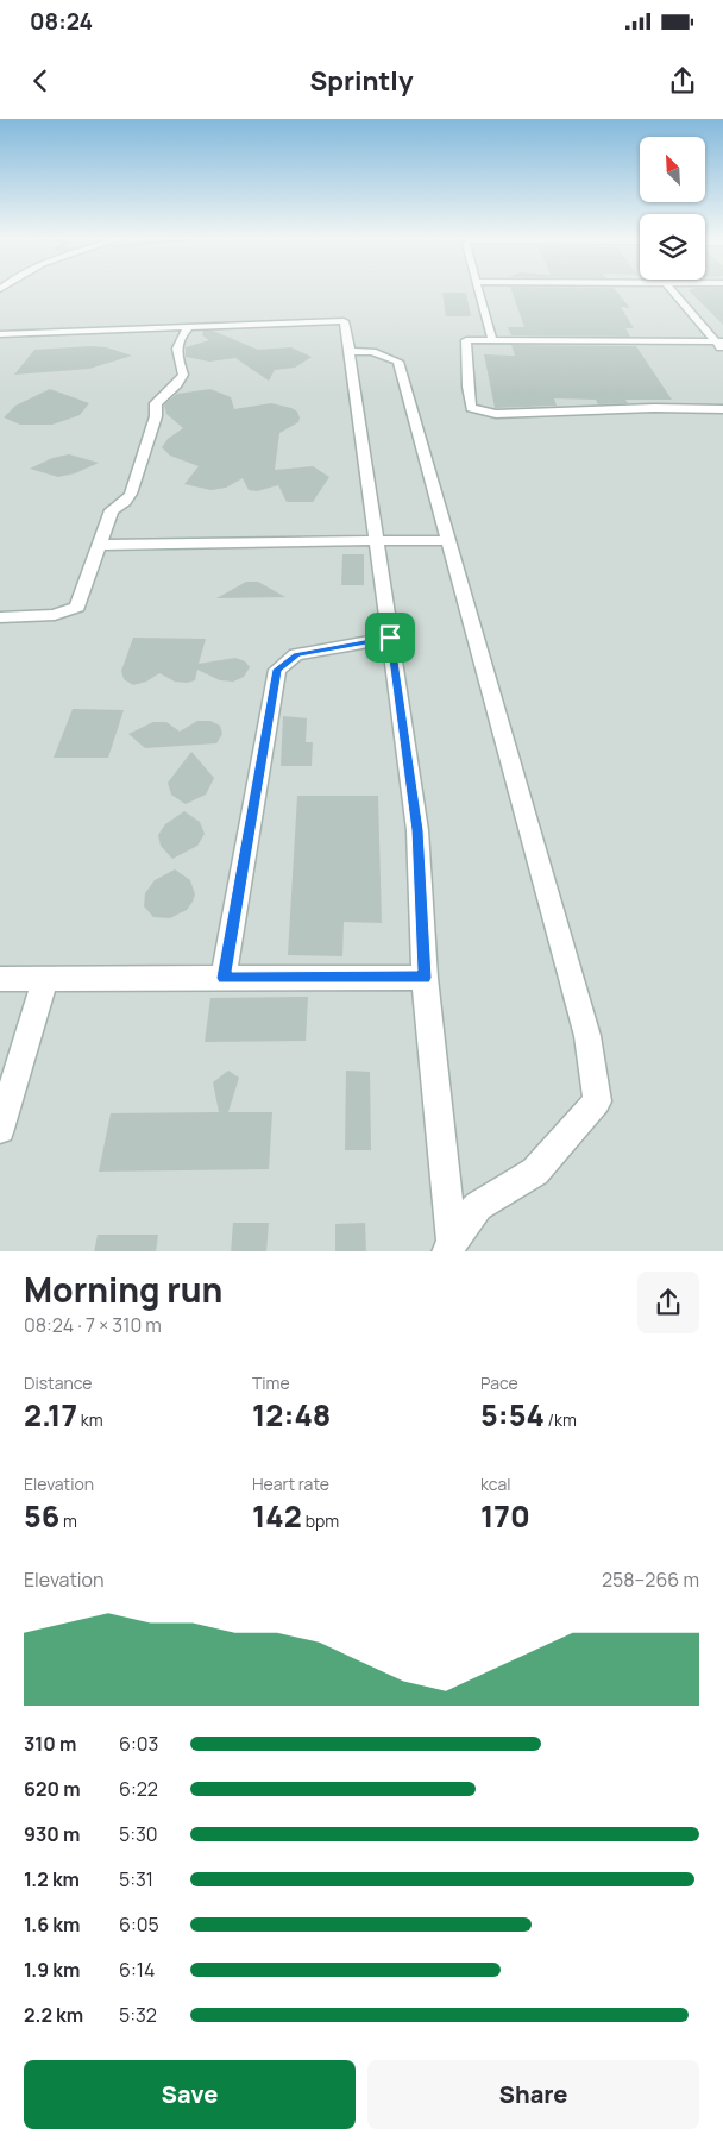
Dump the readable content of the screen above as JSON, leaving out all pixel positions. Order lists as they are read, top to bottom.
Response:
{
  "north": "top left",
  "page": {
    "status": "08:24",
    "header": "Sprintly",
    "heading": ["Morning run", "08:24 · 7 × 310 m"],
    "stats": [
      ["Distance", "2.17 km"],
      ["Time", "12:48"],
      ["Pace", "5:54 /km"],
      ["Elevation", "56 m"],
      ["Heart rate", "142 bpm"],
      ["kcal", "170"]
    ],
    "chart": ["Elevation", "258–266 m"],
    "list": [
      {
        "name": "310 m",
        "note": "6:03"
      },
      {
        "name": "620 m",
        "note": "6:22"
      },
      {
        "name": "930 m",
        "note": "5:30"
      },
      {
        "name": "1.2 km",
        "note": "5:31"
      },
      {
        "name": "1.6 km",
        "note": "6:05"
      },
      {
        "name": "1.9 km",
        "note": "6:14"
      },
      {
        "name": "2.2 km",
        "note": "5:32"
      }
    ],
    "buttons": ["Save", "Share"]
  }
}
